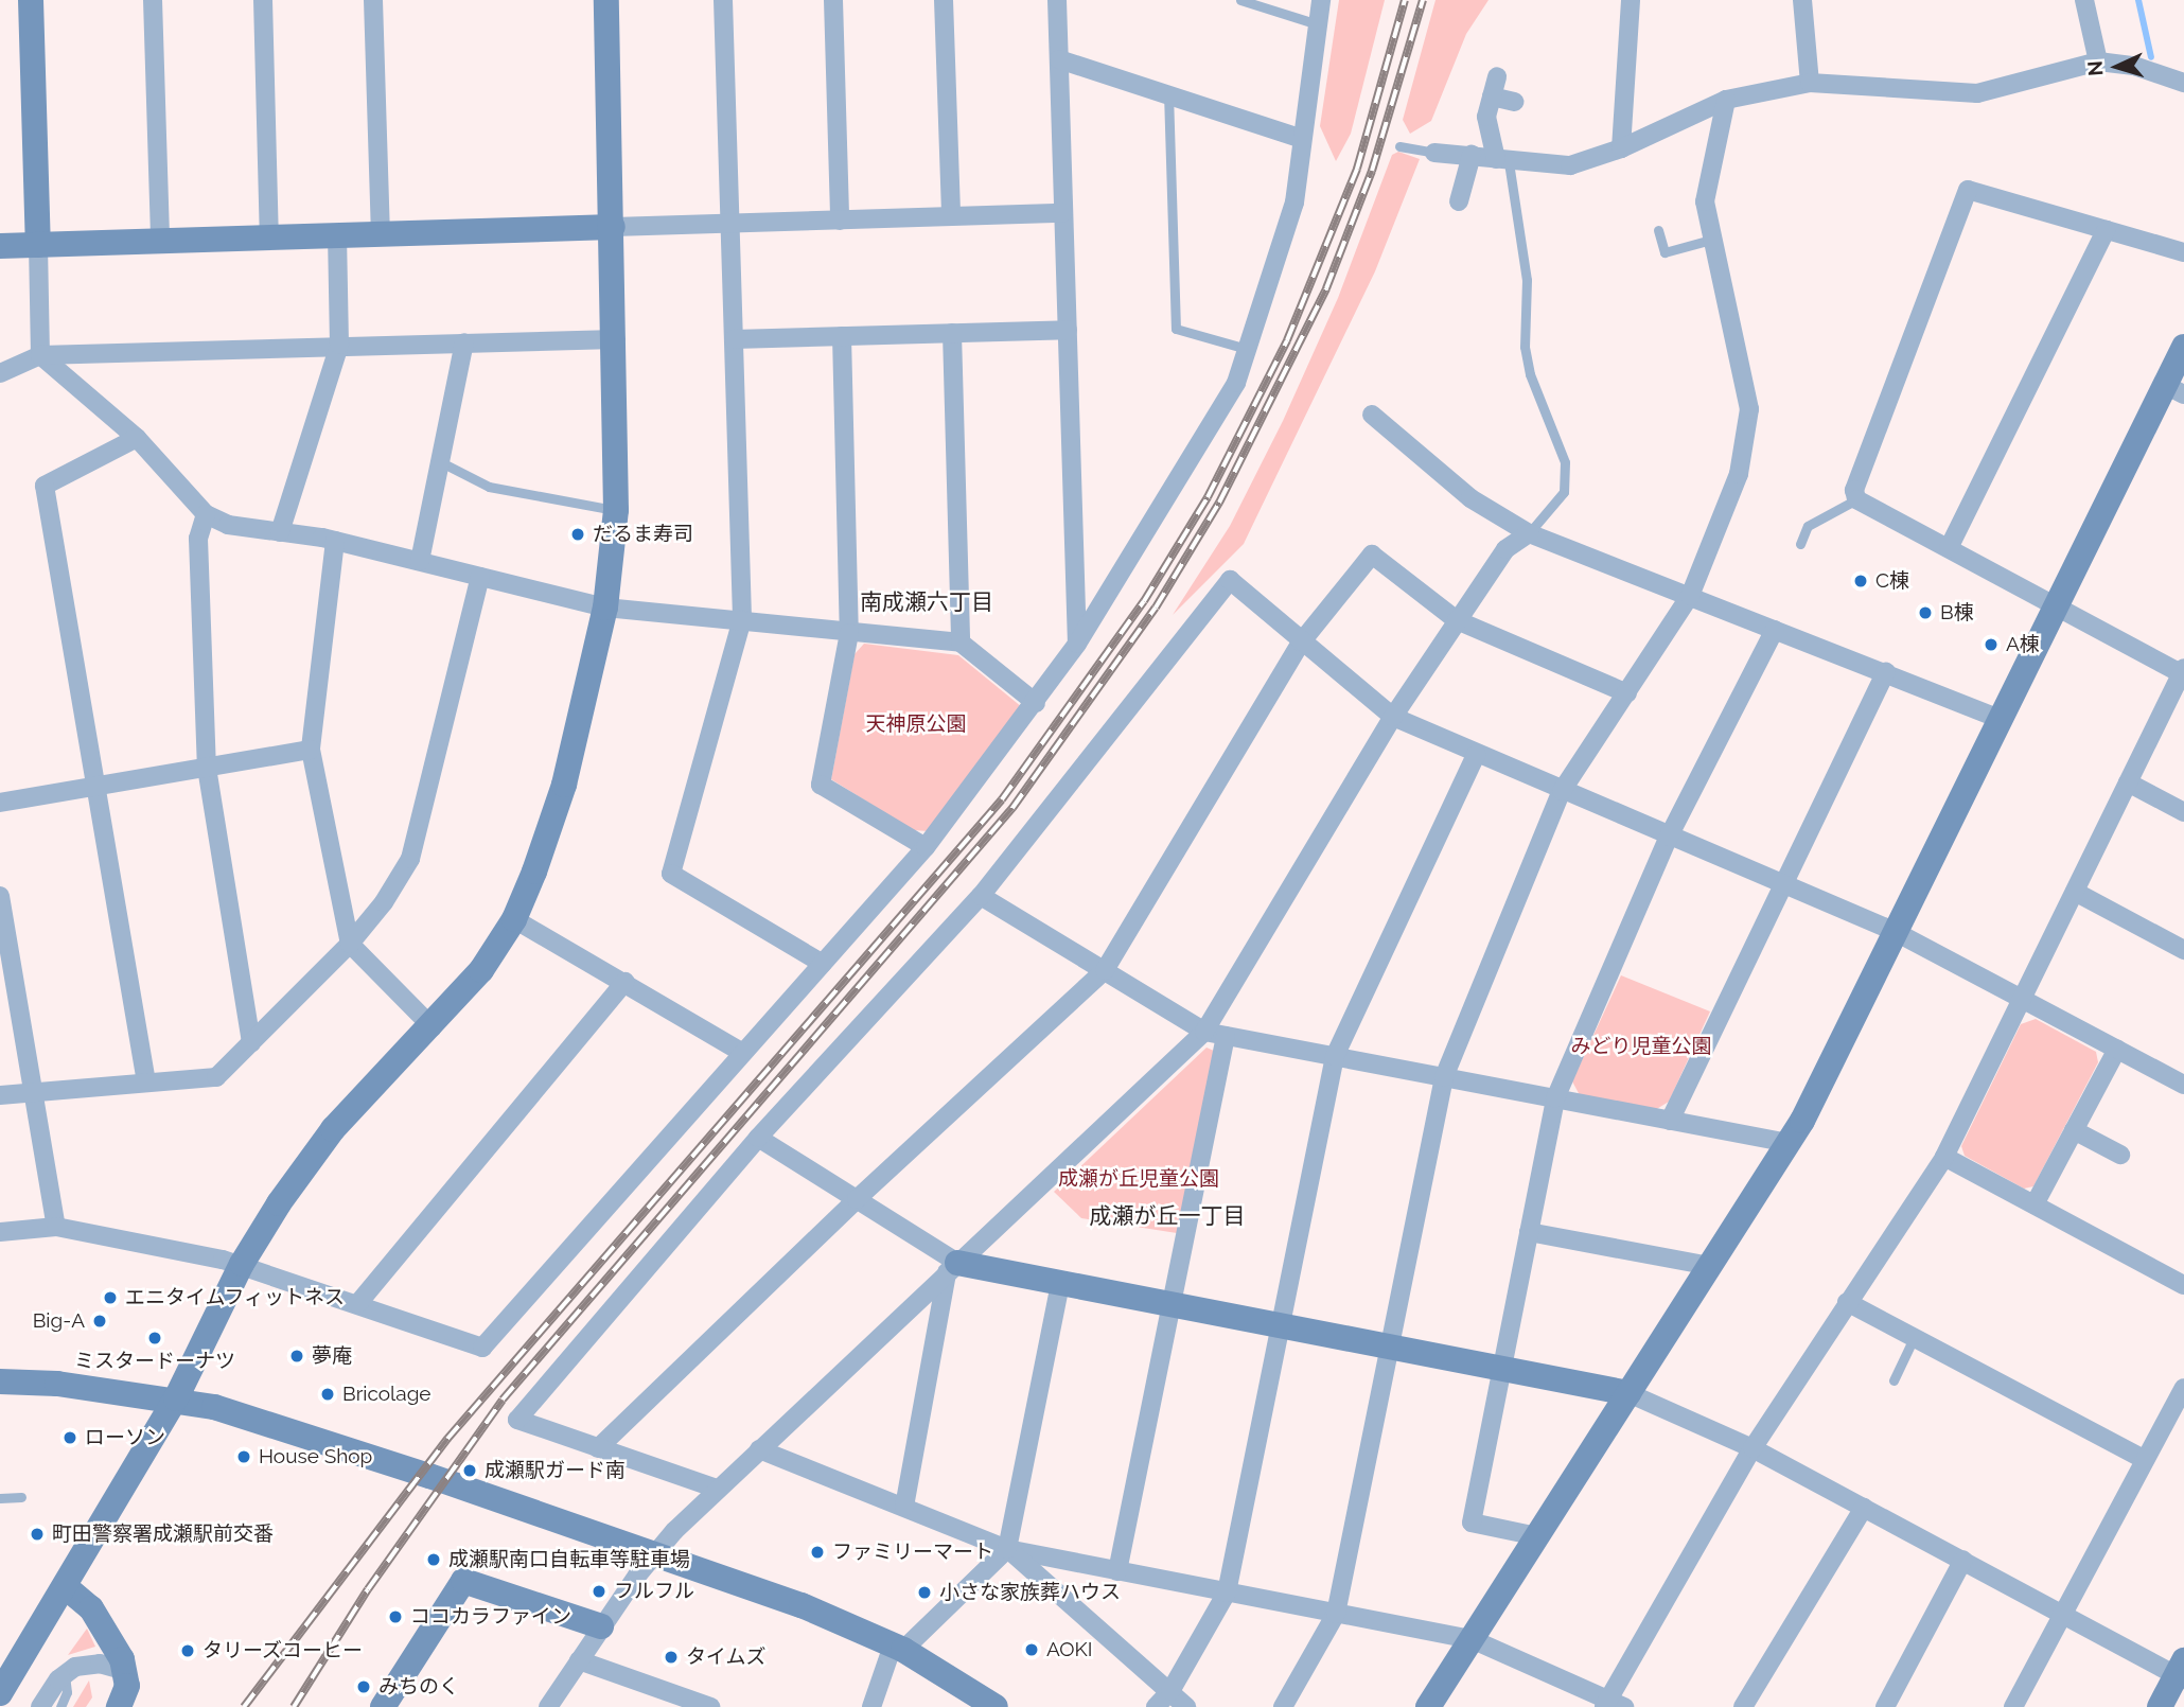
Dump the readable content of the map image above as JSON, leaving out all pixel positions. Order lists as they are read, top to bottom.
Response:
{
  "districts": ["南成瀬六丁目", "成瀬が丘一丁目"],
  "parks": ["天神原公園", "みどり児童公園", "成瀬が丘児童公園"],
  "places": [
    "だるま寿司",
    "C棟",
    "B棟",
    "A棟",
    "エニタイムフィットネス",
    "Big-A",
    "ミスタードーナツ",
    "夢庵",
    "Bricolage",
    "ローソン",
    "House Shop",
    "成瀬駅ガード南",
    "町田警察署成瀬駅前交番",
    "ファミリーマート",
    "成瀬駅南口自転車等駐車場",
    "フルフル",
    "小さな家族葬ハウス",
    "ココカラファイン",
    "AOKI",
    "タリーズコーヒー",
    "タイムズ",
    "みちのく"
  ],
  "north": "left"
}
